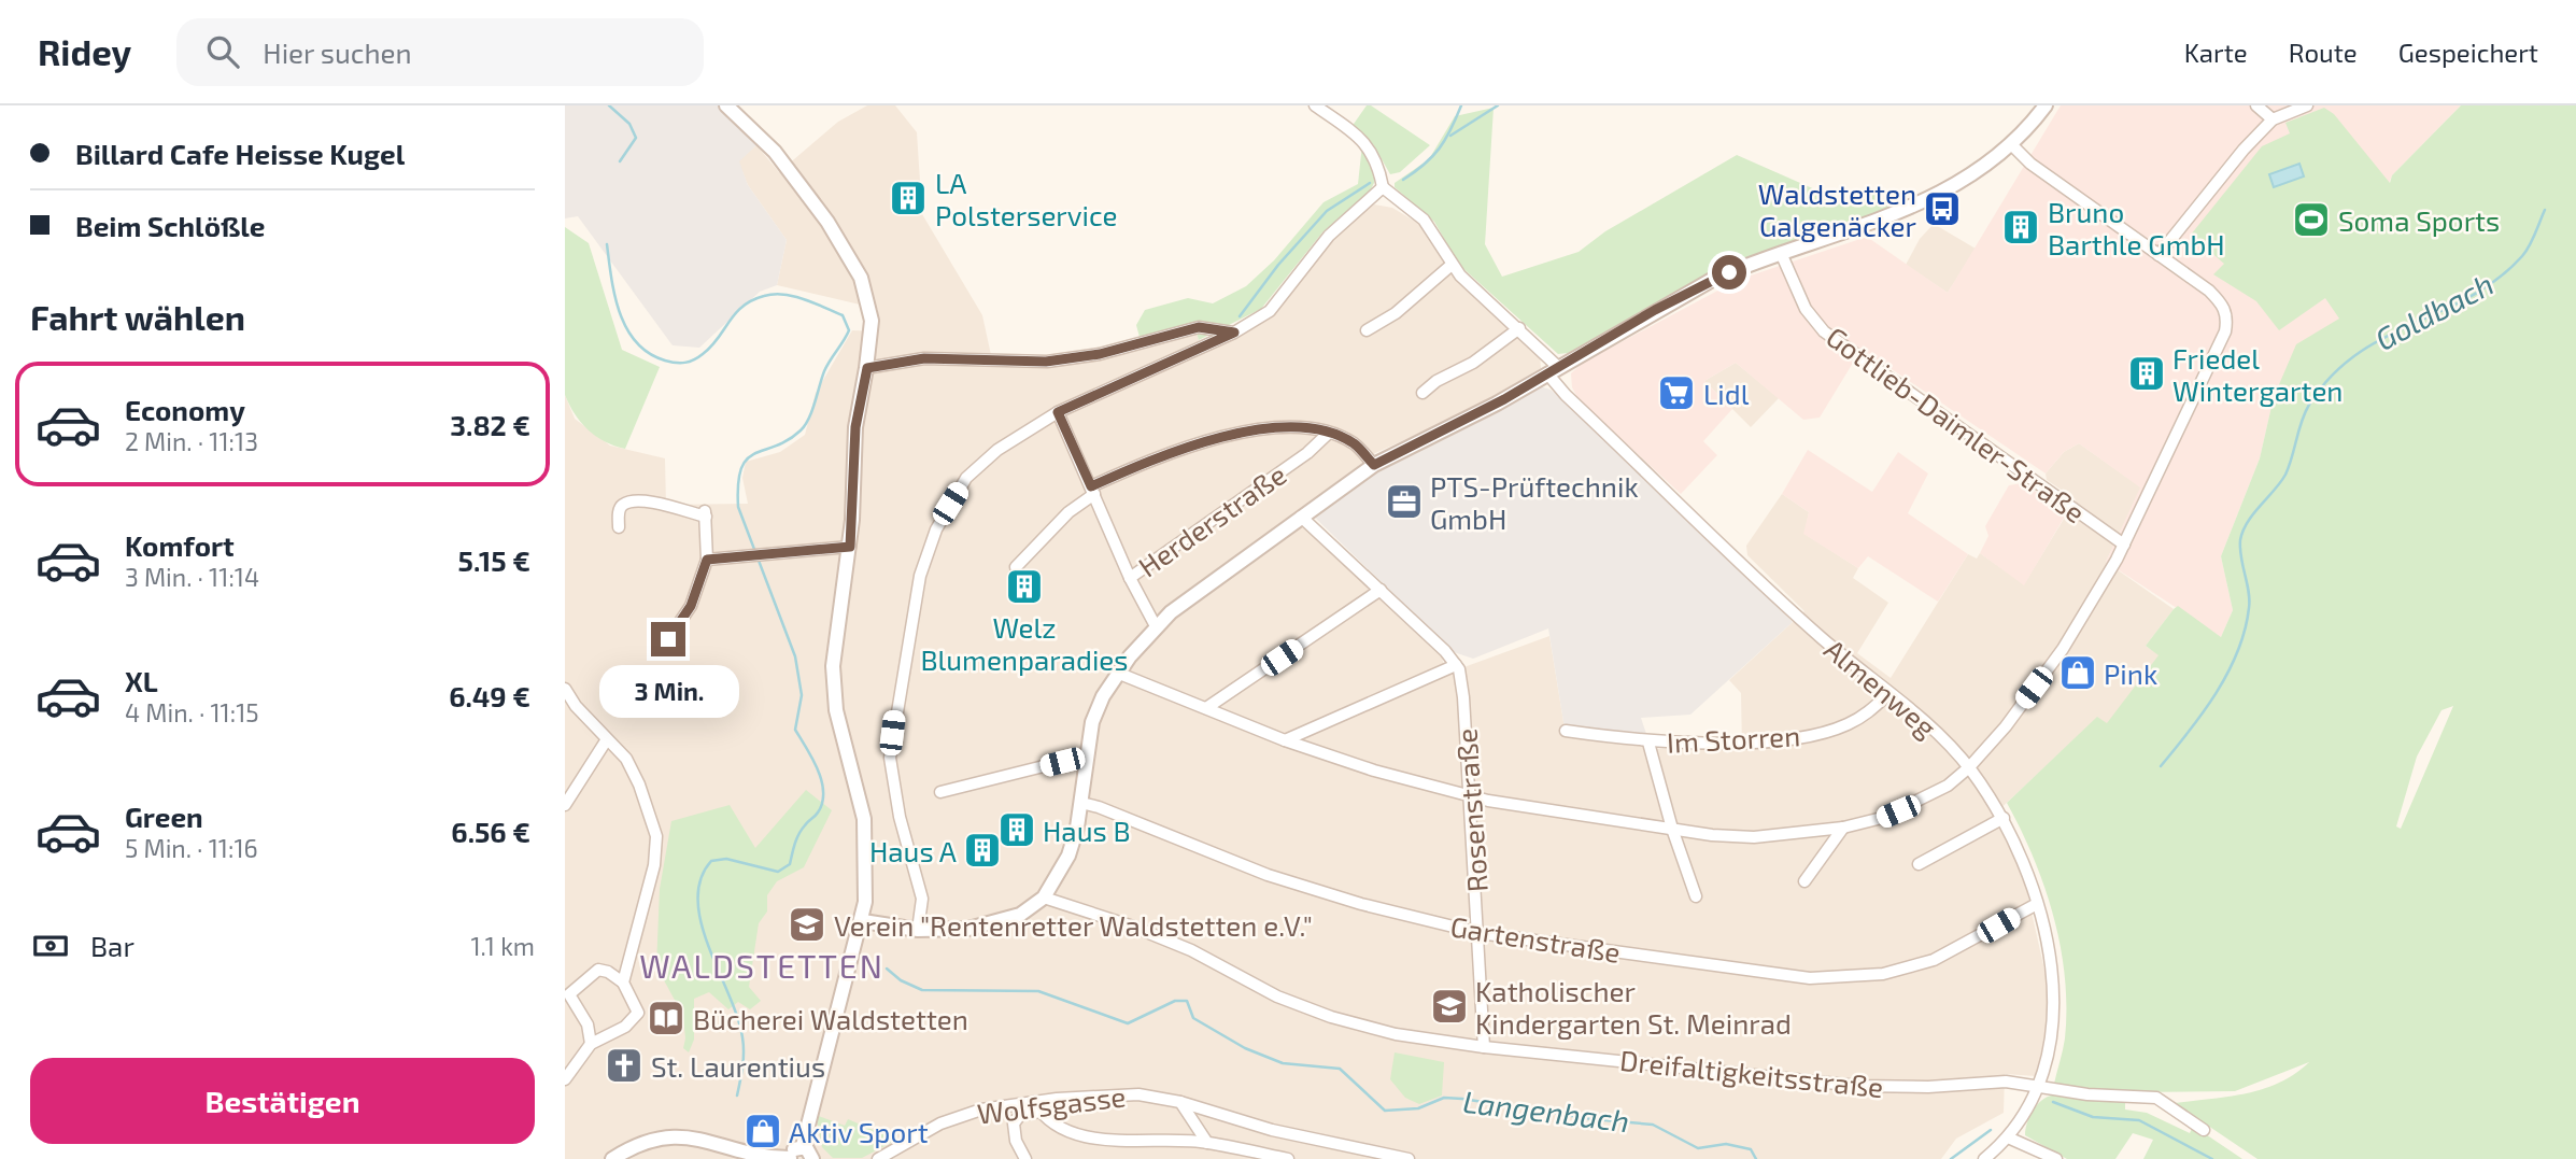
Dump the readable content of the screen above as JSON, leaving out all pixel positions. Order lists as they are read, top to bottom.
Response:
{
  "streets": {
    "street": [
      "Gottlieb-Daimler-Straße",
      "Herderstraße",
      "Almenweg",
      "Im Storren",
      "Rosenstraße",
      "Gartenstraße",
      "Dreifaltigkeitsstraße",
      "Wolfsgasse"
    ]
  },
  "crossings": [
    ["Almenweg", "Im Storren"],
    ["Almenweg", "Gartenstraße"],
    ["Almenweg", "Dreifaltigkeitsstraße"],
    ["Rosenstraße", "Gartenstraße"],
    ["Rosenstraße", "Dreifaltigkeitsstraße"]
  ],
  "districts": ["WALDSTETTEN"],
  "water": ["Goldbach", "Langenbach"],
  "places": {
    "building": [
      "LA Polsterservice",
      "Bruno Barthle GmbH",
      "Friedel Wintergarten",
      "Welz Blumenparadies",
      "Haus B",
      "Haus A"
    ],
    "bus stop": ["Waldstetten Galgenäcker"],
    "sports": ["Soma Sports"],
    "supermarket": ["Lidl"],
    "office": ["PTS-Prüftechnik GmbH"],
    "shop": ["Pink", "Aktiv Sport"],
    "school or university": ["Verein \"Rentenretter Waldstetten e.V.\"", "Katholischer Kindergarten St. Meinrad"],
    "library": ["Bücherei Waldstetten"],
    "church": ["St. Laurentius"]
  },
  "page": {
    "header": "Ridey",
    "search": "Hier suchen",
    "nav": ["Karte", "Route", "Gespeichert"],
    "banner": ["Billard Cafe Heisse Kugel", "Beim Schlößle"],
    "heading": "Fahrt wählen",
    "list": [
      {
        "name": "Economy",
        "note": "2 Min. · 11:13",
        "value": "3.82 €"
      },
      {
        "name": "Komfort",
        "note": "3 Min. · 11:14",
        "value": "5.15 €"
      },
      {
        "name": "XL",
        "note": "4 Min. · 11:15",
        "value": "6.49 €"
      },
      {
        "name": "Green",
        "note": "5 Min. · 11:16",
        "value": "6.56 €"
      }
    ],
    "bubble": "3 Min.",
    "pay": ["Bar", "1.1 km"],
    "buttons": "Bestätigen"
  }
}
